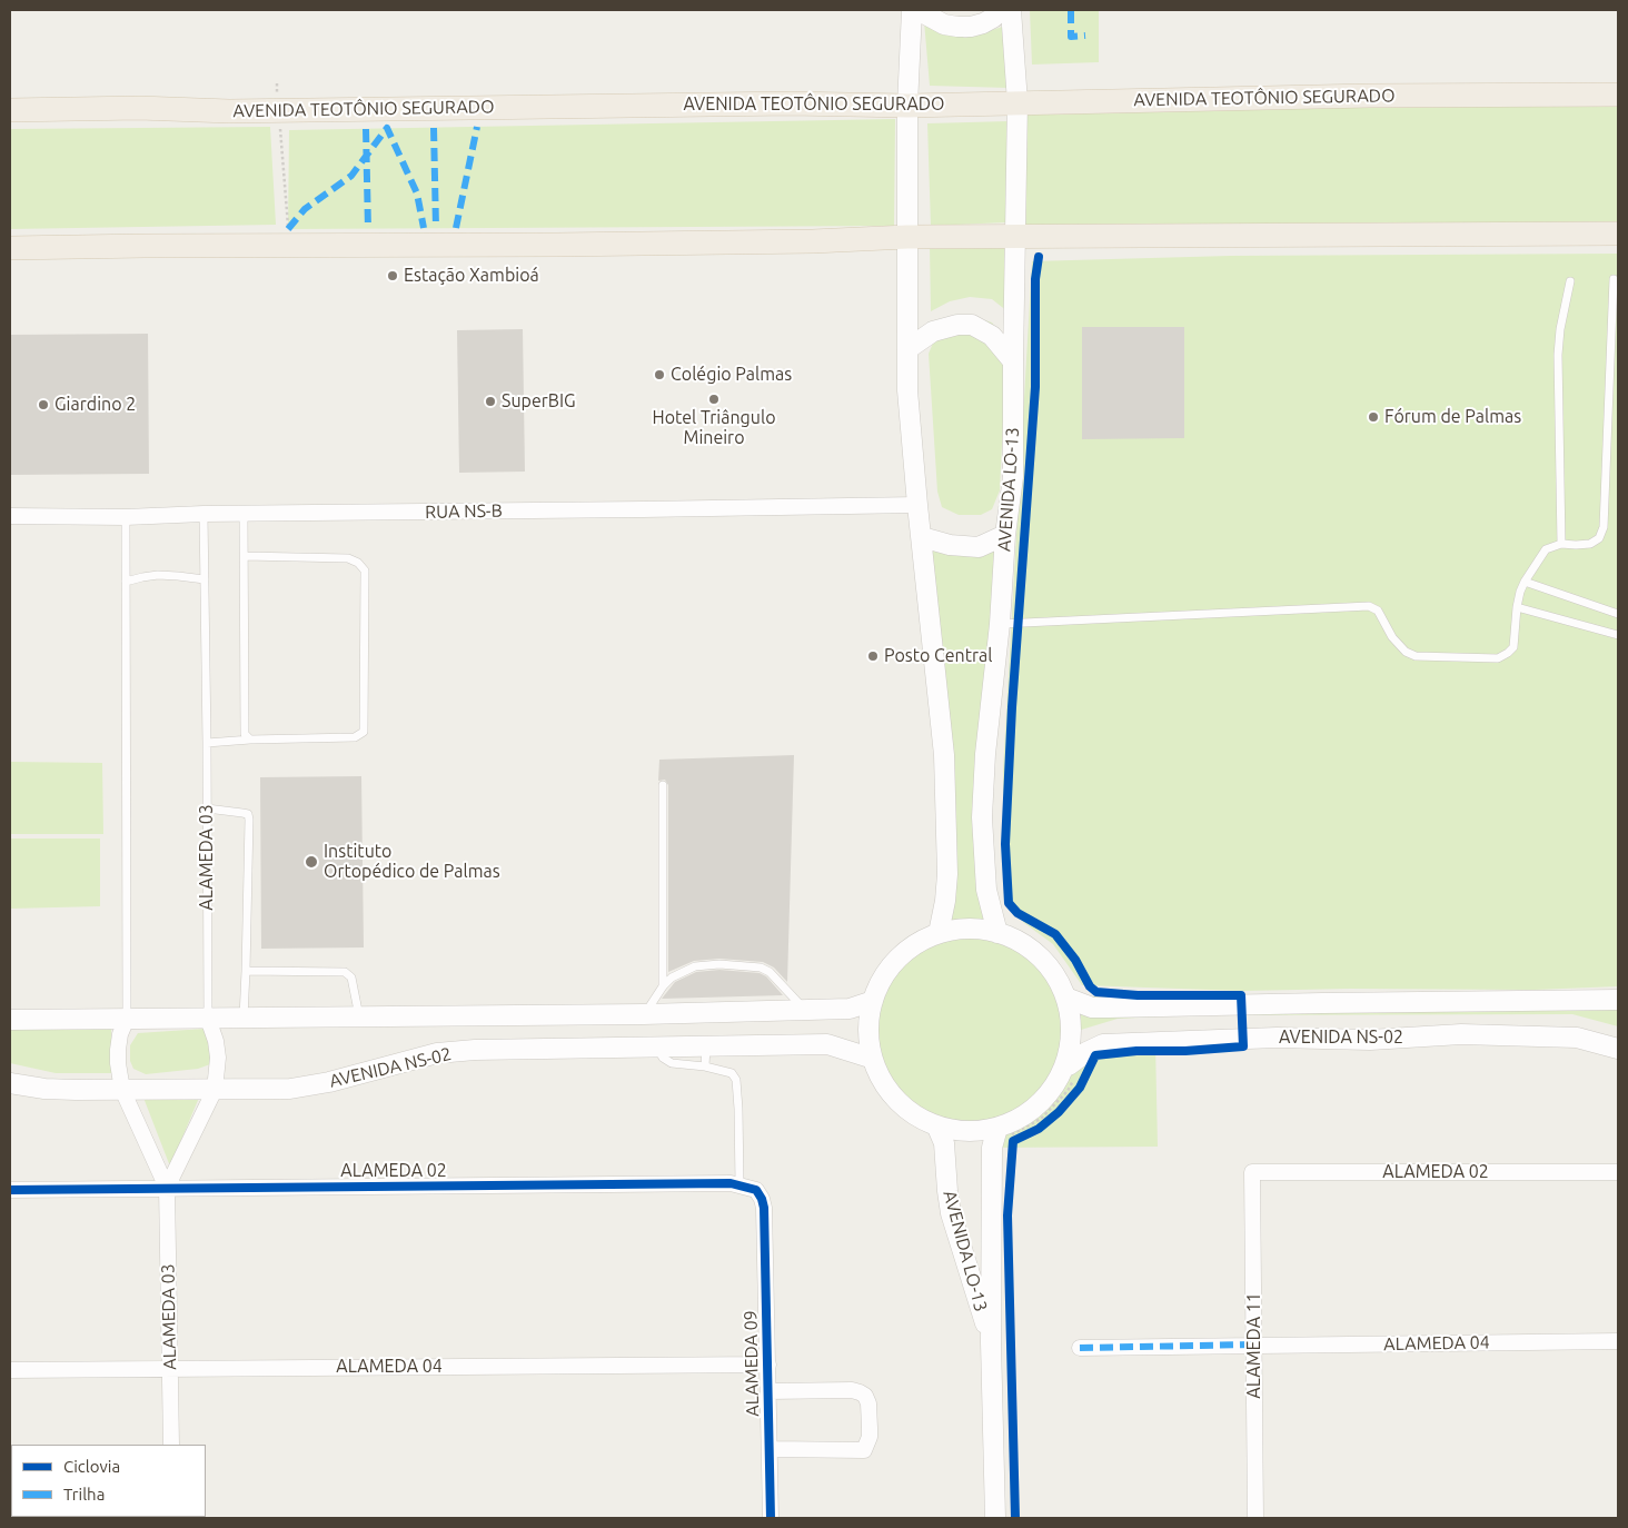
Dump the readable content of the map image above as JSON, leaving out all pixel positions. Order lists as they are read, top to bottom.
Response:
{
  "streets": {
    "main road": ["AVENIDA TEOTÔNIO SEGURADO"],
    "street": [
      "AVENIDA LO-13",
      "RUA NS-B",
      "ALAMEDA 03",
      "AVENIDA NS-02",
      "ALAMEDA 02",
      "ALAMEDA 04",
      "ALAMEDA 11",
      "ALAMEDA 09"
    ]
  },
  "crossings": [
    ["AVENIDA TEOTÔNIO SEGURADO", "AVENIDA LO-13"],
    ["RUA NS-B", "ALAMEDA 03"],
    ["ALAMEDA 03", "AVENIDA NS-02"],
    ["ALAMEDA 03", "ALAMEDA 02"],
    ["ALAMEDA 03", "ALAMEDA 04"],
    ["ALAMEDA 02", "ALAMEDA 11"],
    ["ALAMEDA 02", "ALAMEDA 09"],
    ["ALAMEDA 04", "ALAMEDA 11"],
    ["ALAMEDA 04", "ALAMEDA 09"]
  ],
  "places": [
    "Estação Xambioá",
    "Colégio Palmas",
    "Hotel Triângulo Mineiro",
    "SuperBIG",
    "Giardino 2",
    "Fórum de Palmas",
    "Posto Central",
    "Instituto Ortopédico de Palmas"
  ],
  "legend": ["Ciclovia", "Trilha"]
}
